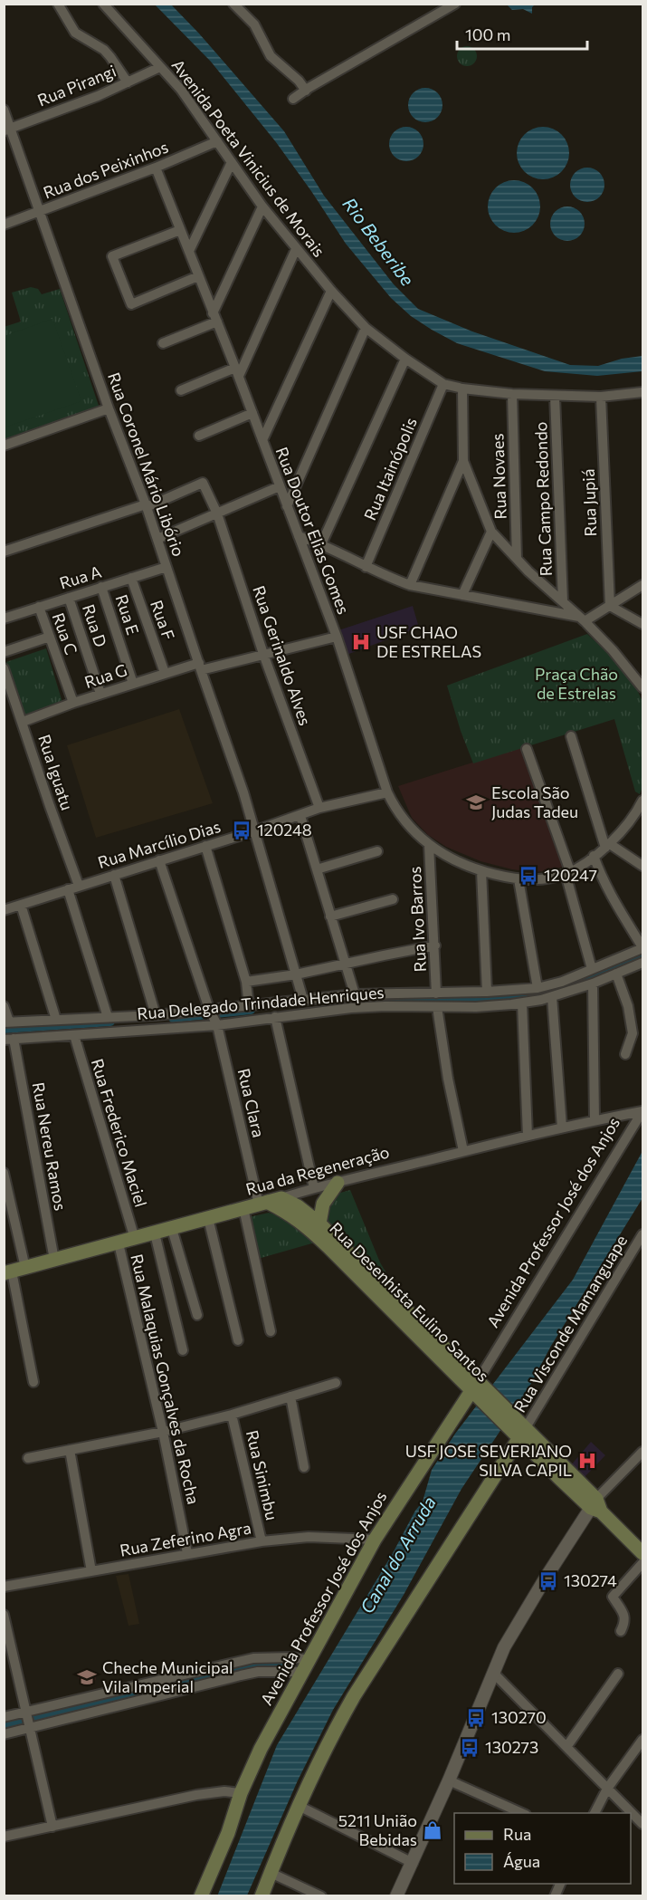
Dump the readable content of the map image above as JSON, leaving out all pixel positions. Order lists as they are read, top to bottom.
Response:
{
  "streets": {
    "main road": ["Rua da Regeneração", "Avenida Professor José dos Anjos", "Rua Desenhista Eulino Santos"],
    "street": [
      "Rua Pirangi",
      "Avenida Poeta Vinicius de Morais",
      "Rua dos Peixinhos",
      "Rua Coronel Mário Libório",
      "Rua Itainópolis",
      "Rua Novaes",
      "Rua Campo Redondo",
      "Rua Jupiá",
      "Rua Doutor Elias Gomes",
      "Rua A",
      "Rua E",
      "Rua F",
      "Rua D",
      "Rua C",
      "Rua Gerinaldo Alves",
      "Rua G",
      "Rua Iguatu",
      "Rua Marcílio Dias",
      "Rua Ivo Barros",
      "Rua Delegado Trindade Henriques",
      "Rua Clara",
      "Rua Frederico Maciel",
      "Rua Nereu Ramos",
      "Rua Visconde Mamanguape",
      "Rua Malaquias Gonçalves da Rocha",
      "Rua Sinimbu",
      "Rua Zeferino Agra"
    ]
  },
  "crossings": [
    ["Rua Pirangi", "Avenida Poeta Vinicius de Morais"],
    ["Rua Pirangi", "Rua Coronel Mário Libório"],
    ["Avenida Poeta Vinicius de Morais", "Rua dos Peixinhos"],
    ["Avenida Poeta Vinicius de Morais", "Rua Itainópolis"],
    ["Avenida Poeta Vinicius de Morais", "Rua Novaes"],
    ["Avenida Poeta Vinicius de Morais", "Rua Campo Redondo"],
    ["Avenida Poeta Vinicius de Morais", "Rua Jupiá"],
    ["Rua dos Peixinhos", "Rua Coronel Mário Libório"],
    ["Rua dos Peixinhos", "Rua Doutor Elias Gomes"],
    ["Rua Coronel Mário Libório", "Rua A"],
    ["Rua Coronel Mário Libório", "Rua Gerinaldo Alves"],
    ["Rua Coronel Mário Libório", "Rua G"],
    ["Rua Coronel Mário Libório", "Rua Marcílio Dias"],
    ["Rua Coronel Mário Libório", "Rua Delegado Trindade Henriques"],
    ["Rua Doutor Elias Gomes", "Rua G"],
    ["Rua Doutor Elias Gomes", "Rua Marcílio Dias"],
    ["Rua Doutor Elias Gomes", "Rua Ivo Barros"],
    ["Rua A", "Rua E"],
    ["Rua A", "Rua F"],
    ["Rua A", "Rua D"],
    ["Rua A", "Rua C"],
    ["Rua E", "Rua G"],
    ["Rua F", "Rua G"],
    ["Rua D", "Rua G"],
    ["Rua C", "Rua G"],
    ["Rua Gerinaldo Alves", "Rua G"],
    ["Rua Gerinaldo Alves", "Rua Marcílio Dias"],
    ["Rua G", "Rua Iguatu"],
    ["Rua Iguatu", "Rua Marcílio Dias"],
    ["Rua Marcílio Dias", "Rua Clara"],
    ["Rua Ivo Barros", "Rua Delegado Trindade Henriques"],
    ["Rua Delegado Trindade Henriques", "Rua Clara"],
    ["Rua Delegado Trindade Henriques", "Rua Frederico Maciel"],
    ["Rua Delegado Trindade Henriques", "Rua Nereu Ramos"],
    ["Rua Clara", "Rua da Regeneração"],
    ["Rua Clara", "Rua Desenhista Eulino Santos"],
    ["Rua Frederico Maciel", "Rua da Regeneração"],
    ["Rua Nereu Ramos", "Rua da Regeneração"],
    ["Rua da Regeneração", "Avenida Professor José dos Anjos"],
    ["Rua da Regeneração", "Rua Desenhista Eulino Santos"],
    ["Rua da Regeneração", "Rua Malaquias Gonçalves da Rocha"],
    ["Avenida Professor José dos Anjos", "Rua Desenhista Eulino Santos"],
    ["Avenida Professor José dos Anjos", "Rua Zeferino Agra"],
    ["Rua Desenhista Eulino Santos", "Rua Visconde Mamanguape"],
    ["Rua Malaquias Gonçalves da Rocha", "Rua Zeferino Agra"],
    ["Rua Sinimbu", "Rua Zeferino Agra"]
  ],
  "water": ["Rio Beberibe", "Canal do Arruda"],
  "parks": ["Praça Chão de Estrelas"],
  "places": {
    "hospital": ["USF CHAO DE ESTRELAS", "USF JOSE SEVERIANO SILVA CAPIL"],
    "school or university": ["Escola São Judas Tadeu", "Cheche Municipal Vila Imperial"],
    "bus stop": [
      "120248",
      "120247",
      "130274",
      "130270",
      "130273"
    ],
    "shop": ["5211 União Bebidas"]
  },
  "legend": ["Rua", "Água"],
  "scale_bar": "100 m"
}
